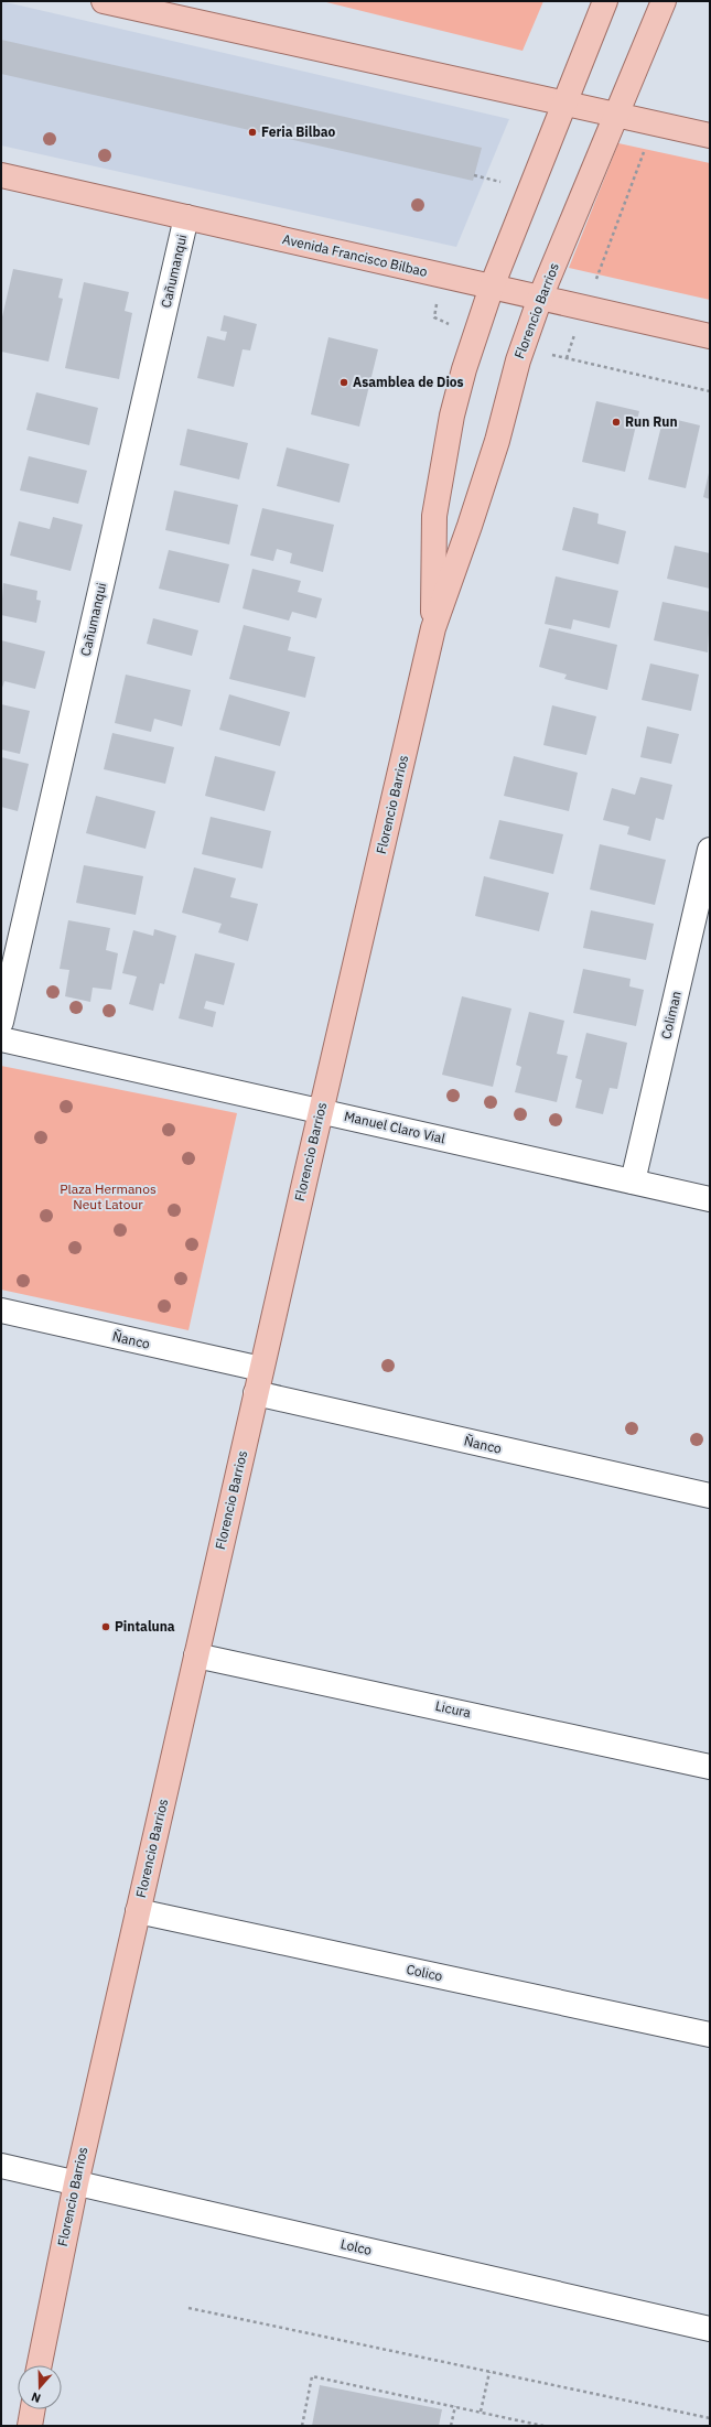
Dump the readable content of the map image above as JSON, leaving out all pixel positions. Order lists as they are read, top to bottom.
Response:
{
  "streets": {
    "main road": ["Avenida Francisco Bilbao", "Florencio Barrios"],
    "street": [
      "Cañumanqui",
      "Coliman",
      "Manuel Claro Vial",
      "Ñanco",
      "Licura",
      "Colico",
      "Lolco"
    ]
  },
  "crossings": [
    ["Avenida Francisco Bilbao", "Cañumanqui"],
    ["Avenida Francisco Bilbao", "Florencio Barrios"],
    ["Florencio Barrios", "Manuel Claro Vial"],
    ["Florencio Barrios", "Ñanco"],
    ["Florencio Barrios", "Licura"],
    ["Florencio Barrios", "Colico"],
    ["Florencio Barrios", "Lolco"],
    ["Coliman", "Manuel Claro Vial"]
  ],
  "parks": ["Plaza Hermanos Neut Latour"],
  "places": [
    "Feria Bilbao",
    "Asamblea de Dios",
    "Run Run",
    "Pintaluna"
  ],
  "north": "bottom"
}
